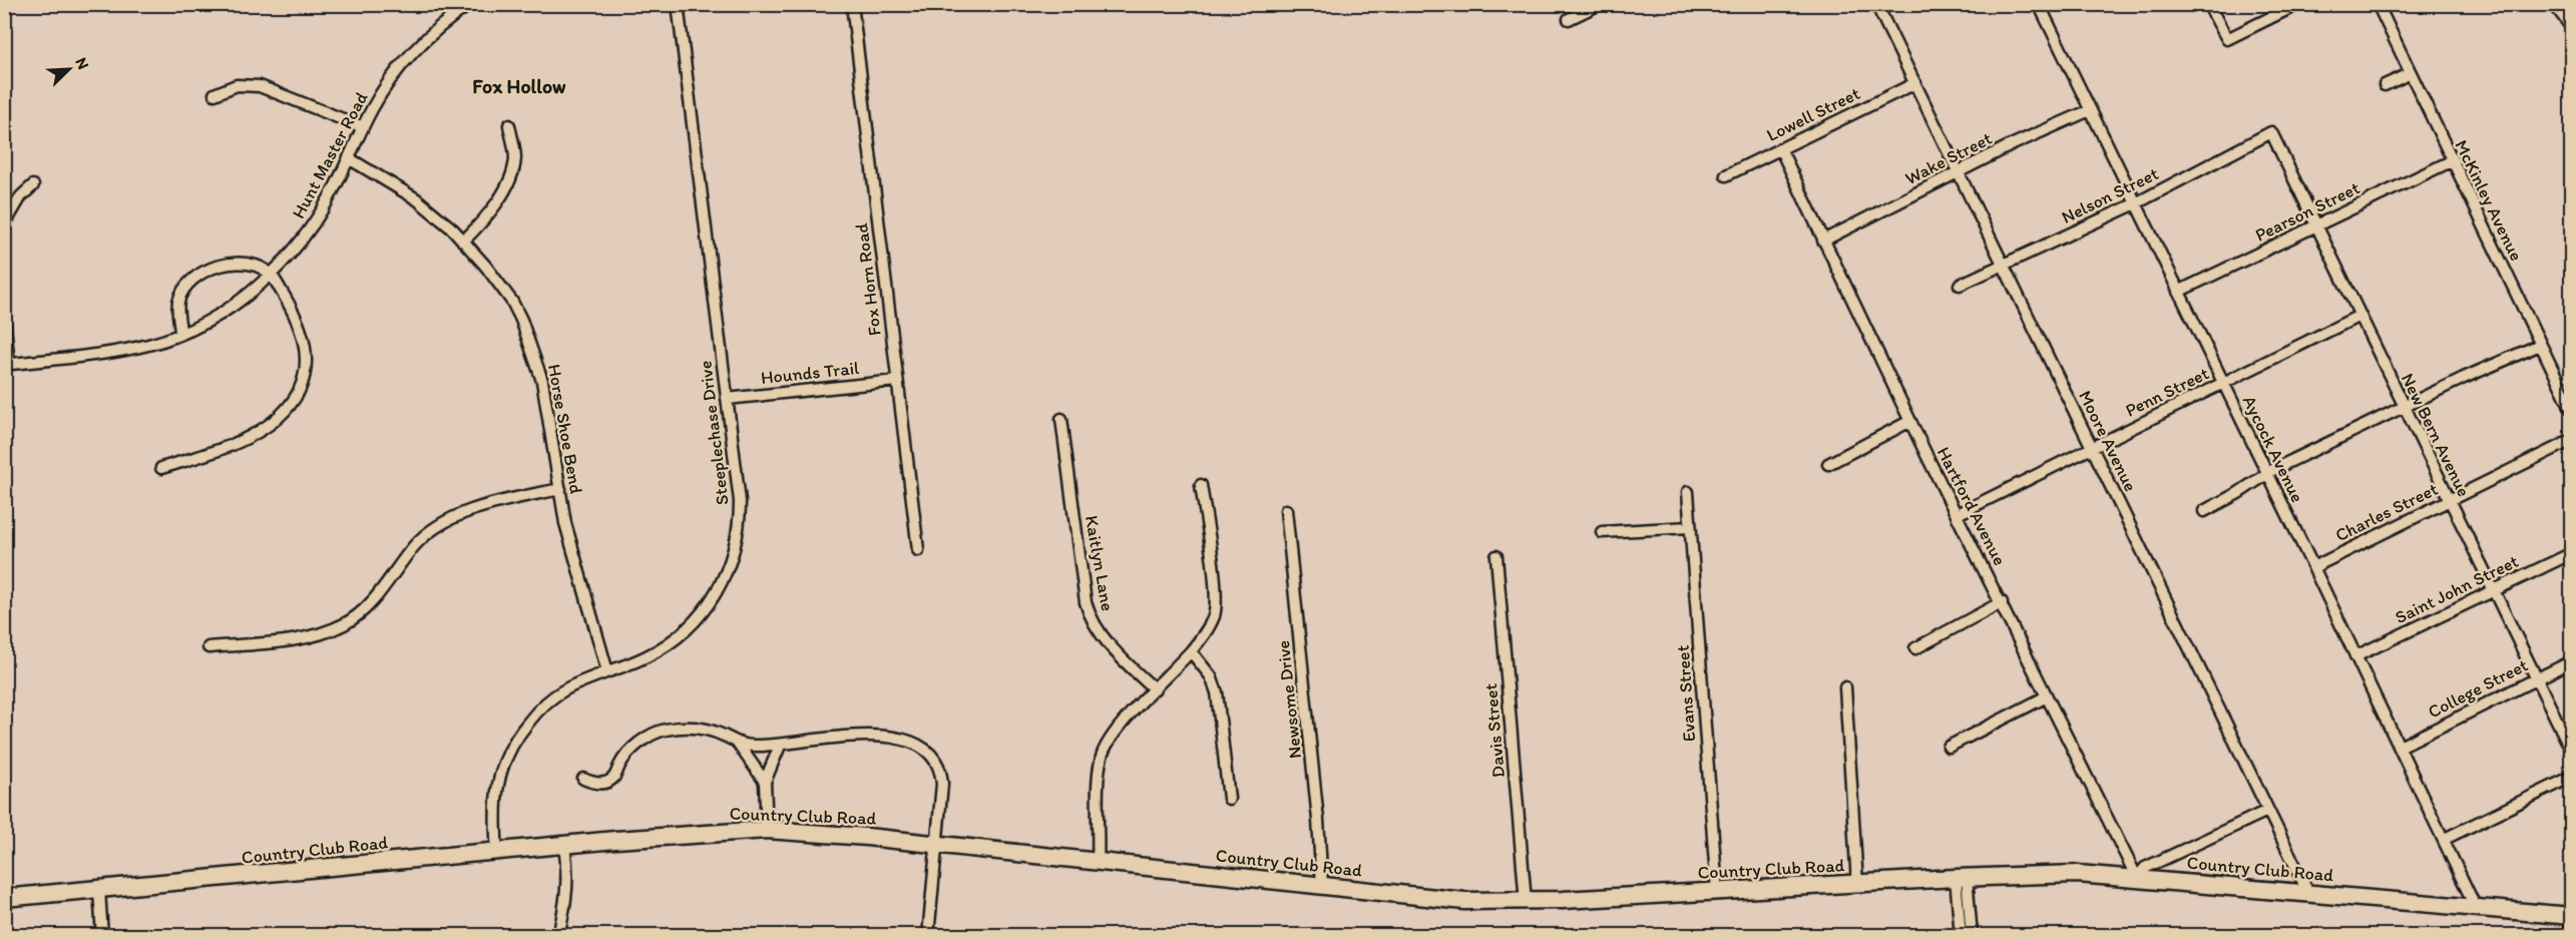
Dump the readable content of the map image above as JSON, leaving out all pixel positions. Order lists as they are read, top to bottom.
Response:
{
  "streets": {
    "street": [
      "Lowell Street",
      "Hunt Master Road",
      "Wake Street",
      "Nelson Street",
      "McKinley Avenue",
      "Pearson Street",
      "Fox Horn Road",
      "Hounds Trail",
      "Penn Street",
      "Horse Shoe Bend",
      "Steeplechase Drive",
      "New Bern Avenue",
      "Moore Avenue",
      "Aycock Avenue",
      "Hartford Avenue",
      "Charles Street",
      "Kaitlyn Lane",
      "Saint John Street",
      "College Street",
      "Evans Street",
      "Newsome Drive",
      "Davis Street",
      "Country Club Road"
    ]
  },
  "crossings": [
    ["Lowell Street", "Moore Avenue"],
    ["Lowell Street", "Hartford Avenue"],
    ["Hunt Master Road", "Horse Shoe Bend"],
    ["Wake Street", "Moore Avenue"],
    ["Wake Street", "Aycock Avenue"],
    ["Wake Street", "Hartford Avenue"],
    ["Nelson Street", "New Bern Avenue"],
    ["Nelson Street", "Moore Avenue"],
    ["Nelson Street", "Aycock Avenue"],
    ["McKinley Avenue", "Pearson Street"],
    ["Pearson Street", "New Bern Avenue"],
    ["Pearson Street", "Aycock Avenue"],
    ["Fox Horn Road", "Hounds Trail"],
    ["Hounds Trail", "Steeplechase Drive"],
    ["Penn Street", "New Bern Avenue"],
    ["Penn Street", "Moore Avenue"],
    ["Penn Street", "Aycock Avenue"],
    ["Penn Street", "Hartford Avenue"],
    ["Horse Shoe Bend", "Steeplechase Drive"],
    ["Steeplechase Drive", "Country Club Road"],
    ["New Bern Avenue", "Charles Street"],
    ["New Bern Avenue", "Saint John Street"],
    ["New Bern Avenue", "College Street"],
    ["Moore Avenue", "Country Club Road"],
    ["Aycock Avenue", "Charles Street"],
    ["Aycock Avenue", "Saint John Street"],
    ["Aycock Avenue", "College Street"],
    ["Aycock Avenue", "Country Club Road"],
    ["Hartford Avenue", "Country Club Road"],
    ["Evans Street", "Country Club Road"],
    ["Newsome Drive", "Country Club Road"],
    ["Davis Street", "Country Club Road"]
  ],
  "districts": ["Fox Hollow"],
  "north": "top right"
}
